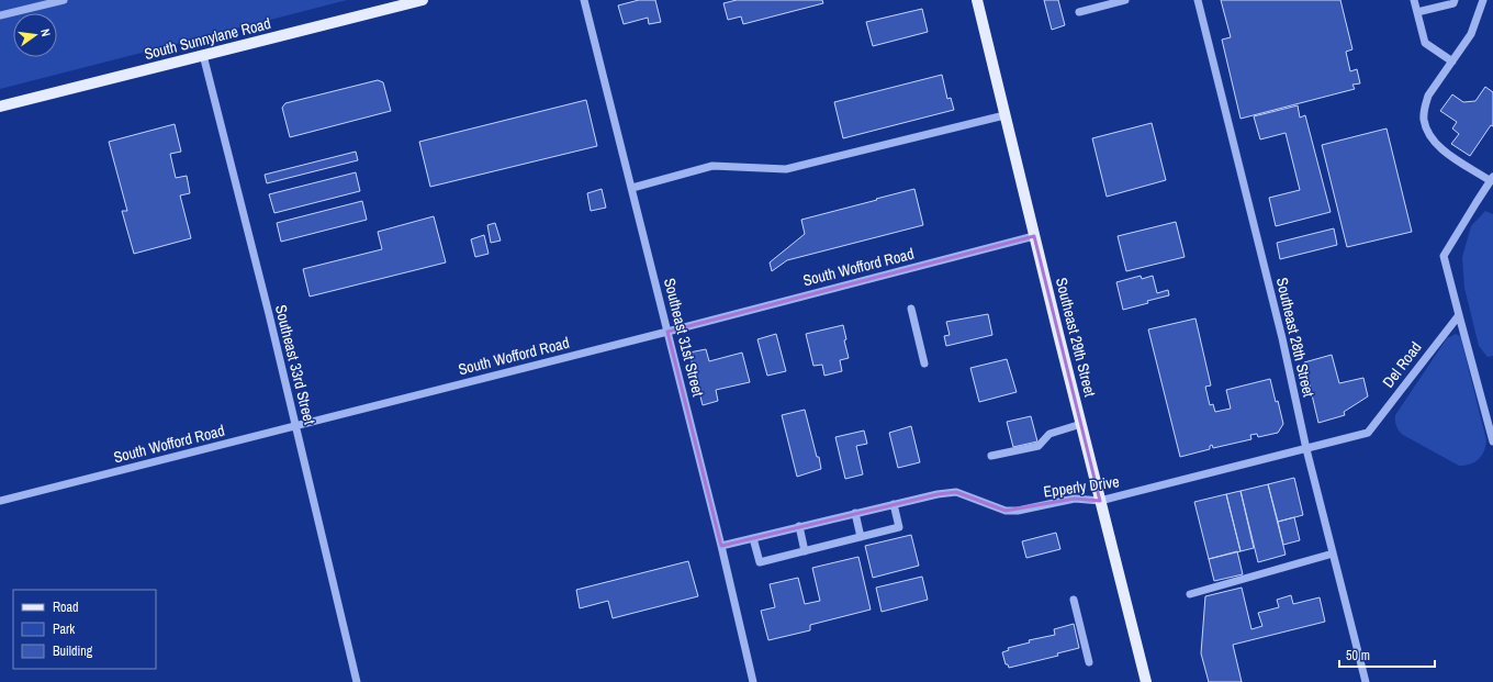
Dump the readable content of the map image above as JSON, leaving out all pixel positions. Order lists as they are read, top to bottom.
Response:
{
  "streets": {
    "main road": ["South Sunnylane Road", "Southeast 29th Street"],
    "street": [
      "South Wofford Road",
      "Southeast 31st Street",
      "Southeast 28th Street",
      "Southeast 33rd Street",
      "Del Road",
      "Epperly Drive"
    ]
  },
  "crossings": [
    ["South Sunnylane Road", "Southeast 33rd Street"],
    ["South Wofford Road", "Southeast 31st Street"],
    ["South Wofford Road", "Southeast 29th Street"],
    ["South Wofford Road", "Southeast 33rd Street"],
    ["Southeast 31st Street", "Epperly Drive"],
    ["Southeast 29th Street", "Epperly Drive"],
    ["Southeast 28th Street", "Epperly Drive"],
    ["Del Road", "Epperly Drive"]
  ],
  "legend": ["Road", "Park", "Building"],
  "scale_bar": "50 m",
  "north": "right"
}
